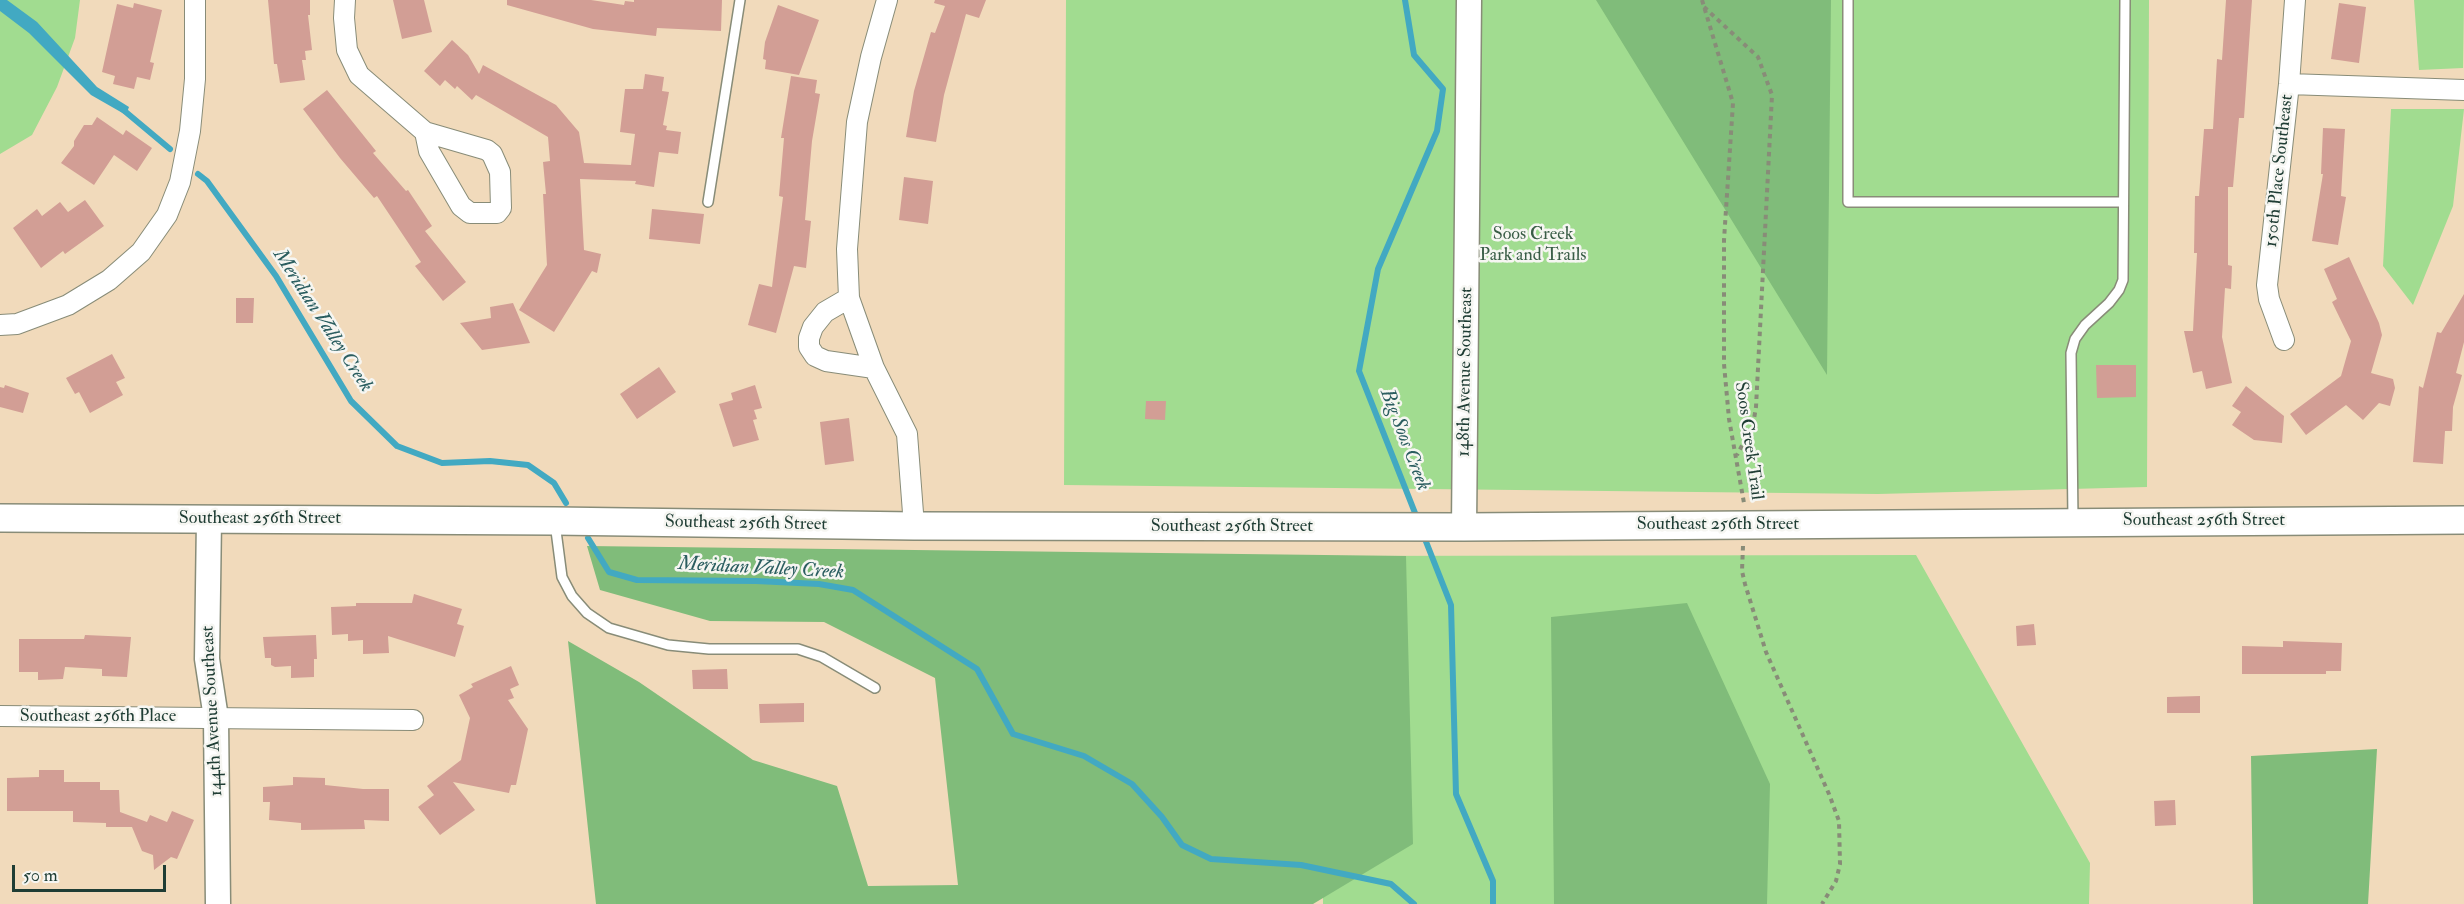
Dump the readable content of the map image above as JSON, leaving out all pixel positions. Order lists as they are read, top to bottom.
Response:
{
  "streets": {
    "main road": ["Southeast 256th Street"],
    "street": [
      "150th Place Southeast",
      "148th Avenue Southeast",
      "144th Avenue Southeast",
      "Southeast 256th Place"
    ],
    "path": ["Soos Creek Trail"]
  },
  "crossings": [
    ["148th Avenue Southeast", "Southeast 256th Street"],
    ["Soos Creek Trail", "Southeast 256th Street"],
    ["Southeast 256th Street", "144th Avenue Southeast"],
    ["144th Avenue Southeast", "Southeast 256th Place"]
  ],
  "water": ["Meridian Valley Creek", "Big Soos Creek"],
  "parks": ["Soos Creek Park and Trails"],
  "scale_bar": "50 m"
}
